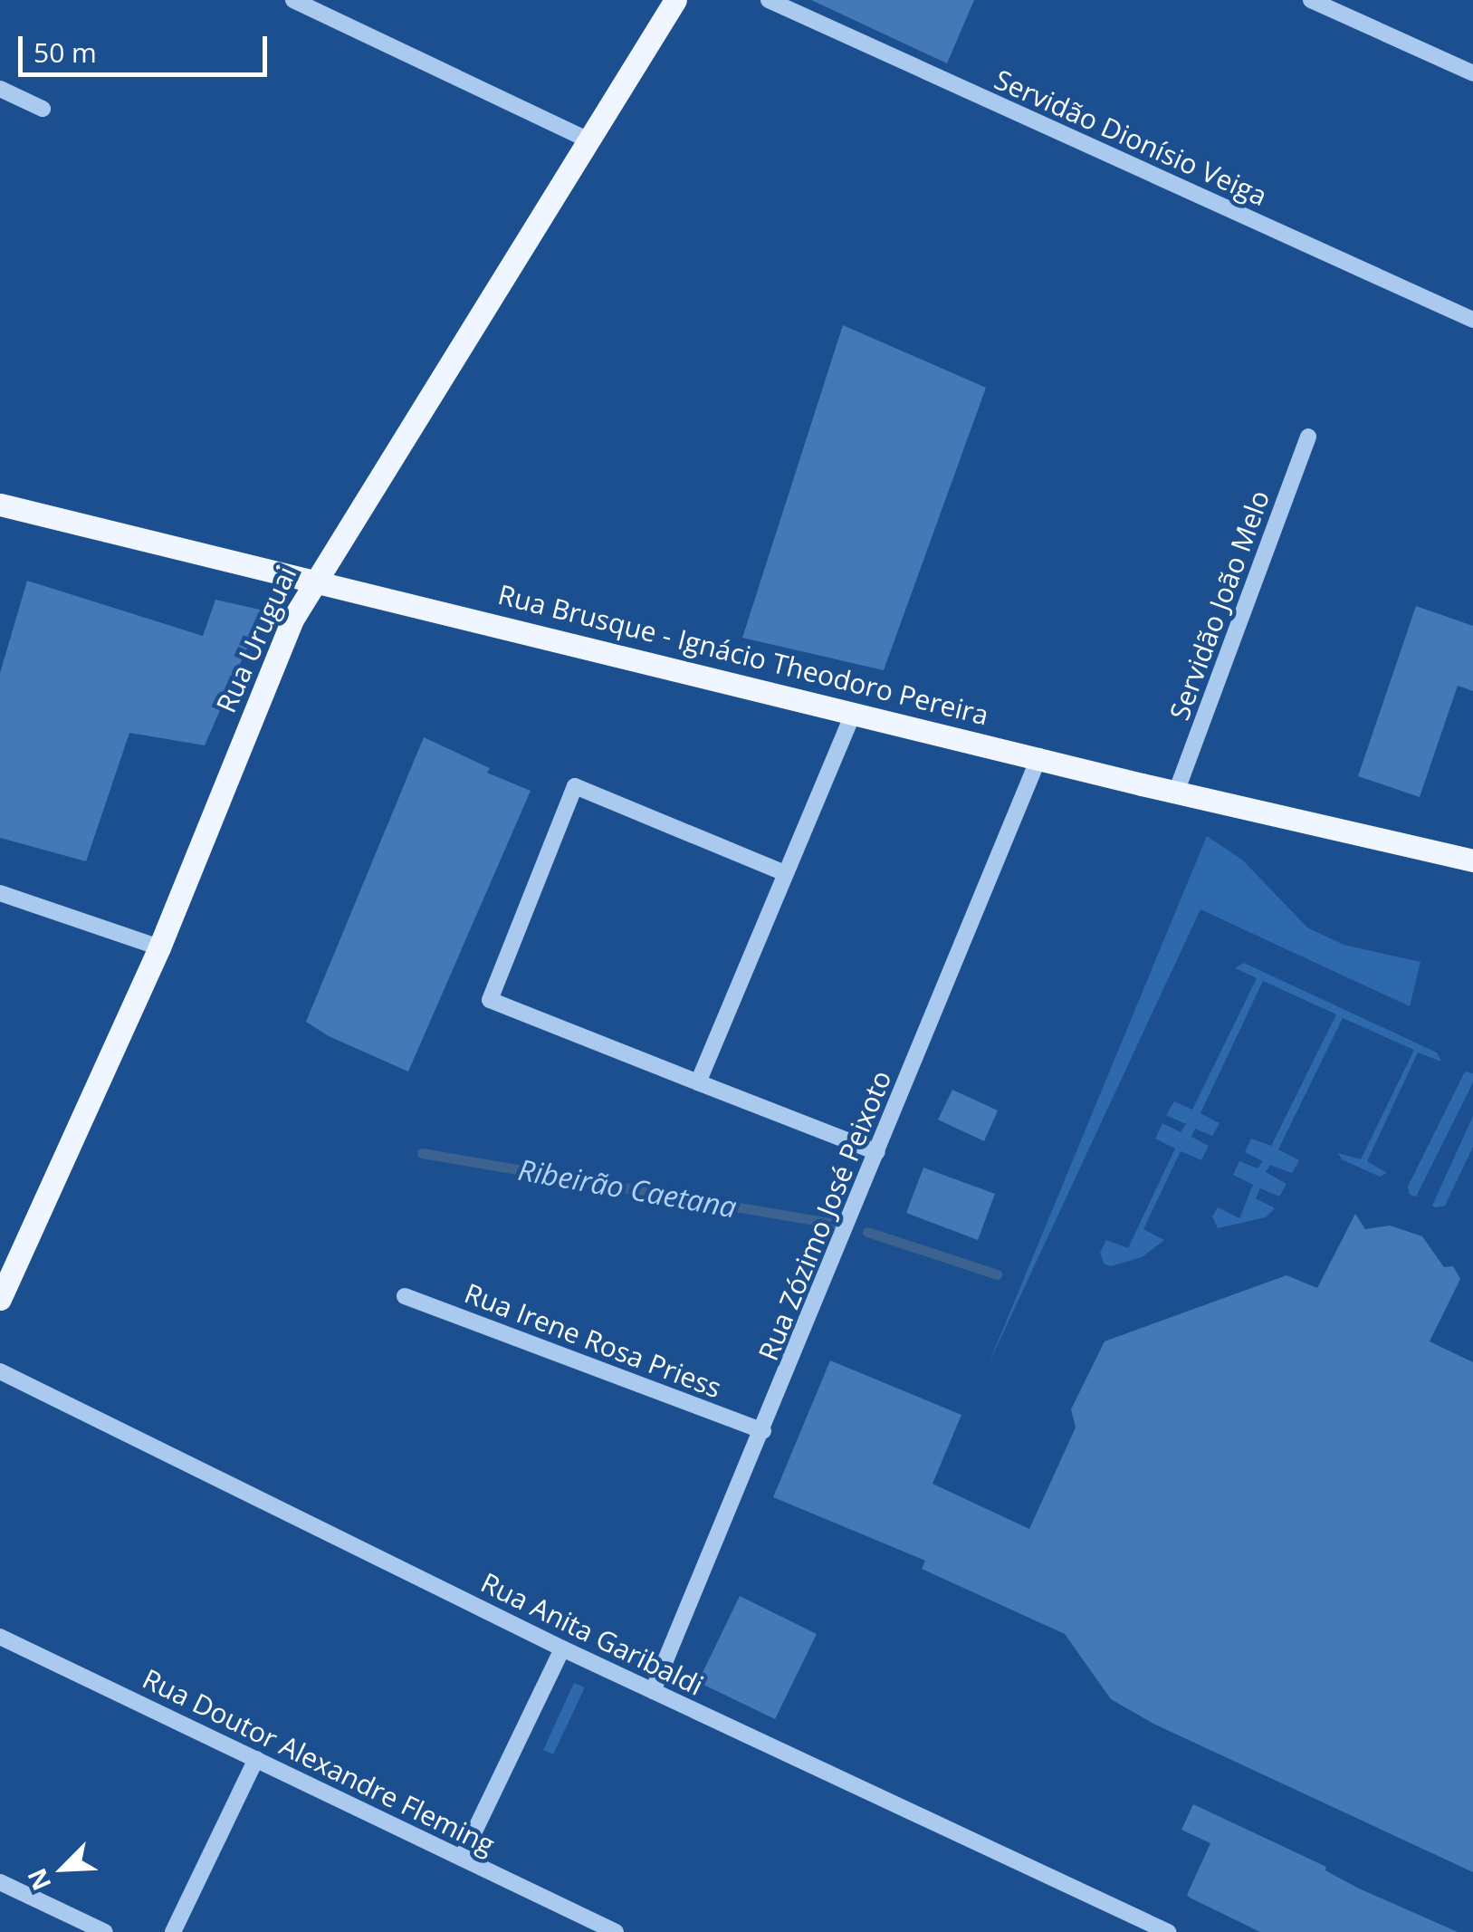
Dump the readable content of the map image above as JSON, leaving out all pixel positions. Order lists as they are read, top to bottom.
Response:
{
  "streets": {
    "main road": ["Rua Uruguai", "Rua Brusque - Ignácio Theodoro Pereira"],
    "street": [
      "Servidão Dionísio Veiga",
      "Servidão João Melo",
      "Rua Zózimo José Peixoto",
      "Rua Irene Rosa Priess",
      "Rua Anita Garibaldi",
      "Rua Doutor Alexandre Fleming"
    ]
  },
  "crossings": [
    ["Servidão João Melo", "Rua Brusque - Ignácio Theodoro Pereira"],
    ["Rua Uruguai", "Rua Brusque - Ignácio Theodoro Pereira"],
    ["Rua Brusque - Ignácio Theodoro Pereira", "Rua Zózimo José Peixoto"],
    ["Rua Zózimo José Peixoto", "Rua Irene Rosa Priess"],
    ["Rua Zózimo José Peixoto", "Rua Anita Garibaldi"]
  ],
  "water": ["Ribeirão Caetana"],
  "scale_bar": "50 m",
  "north": "bottom left"
}
